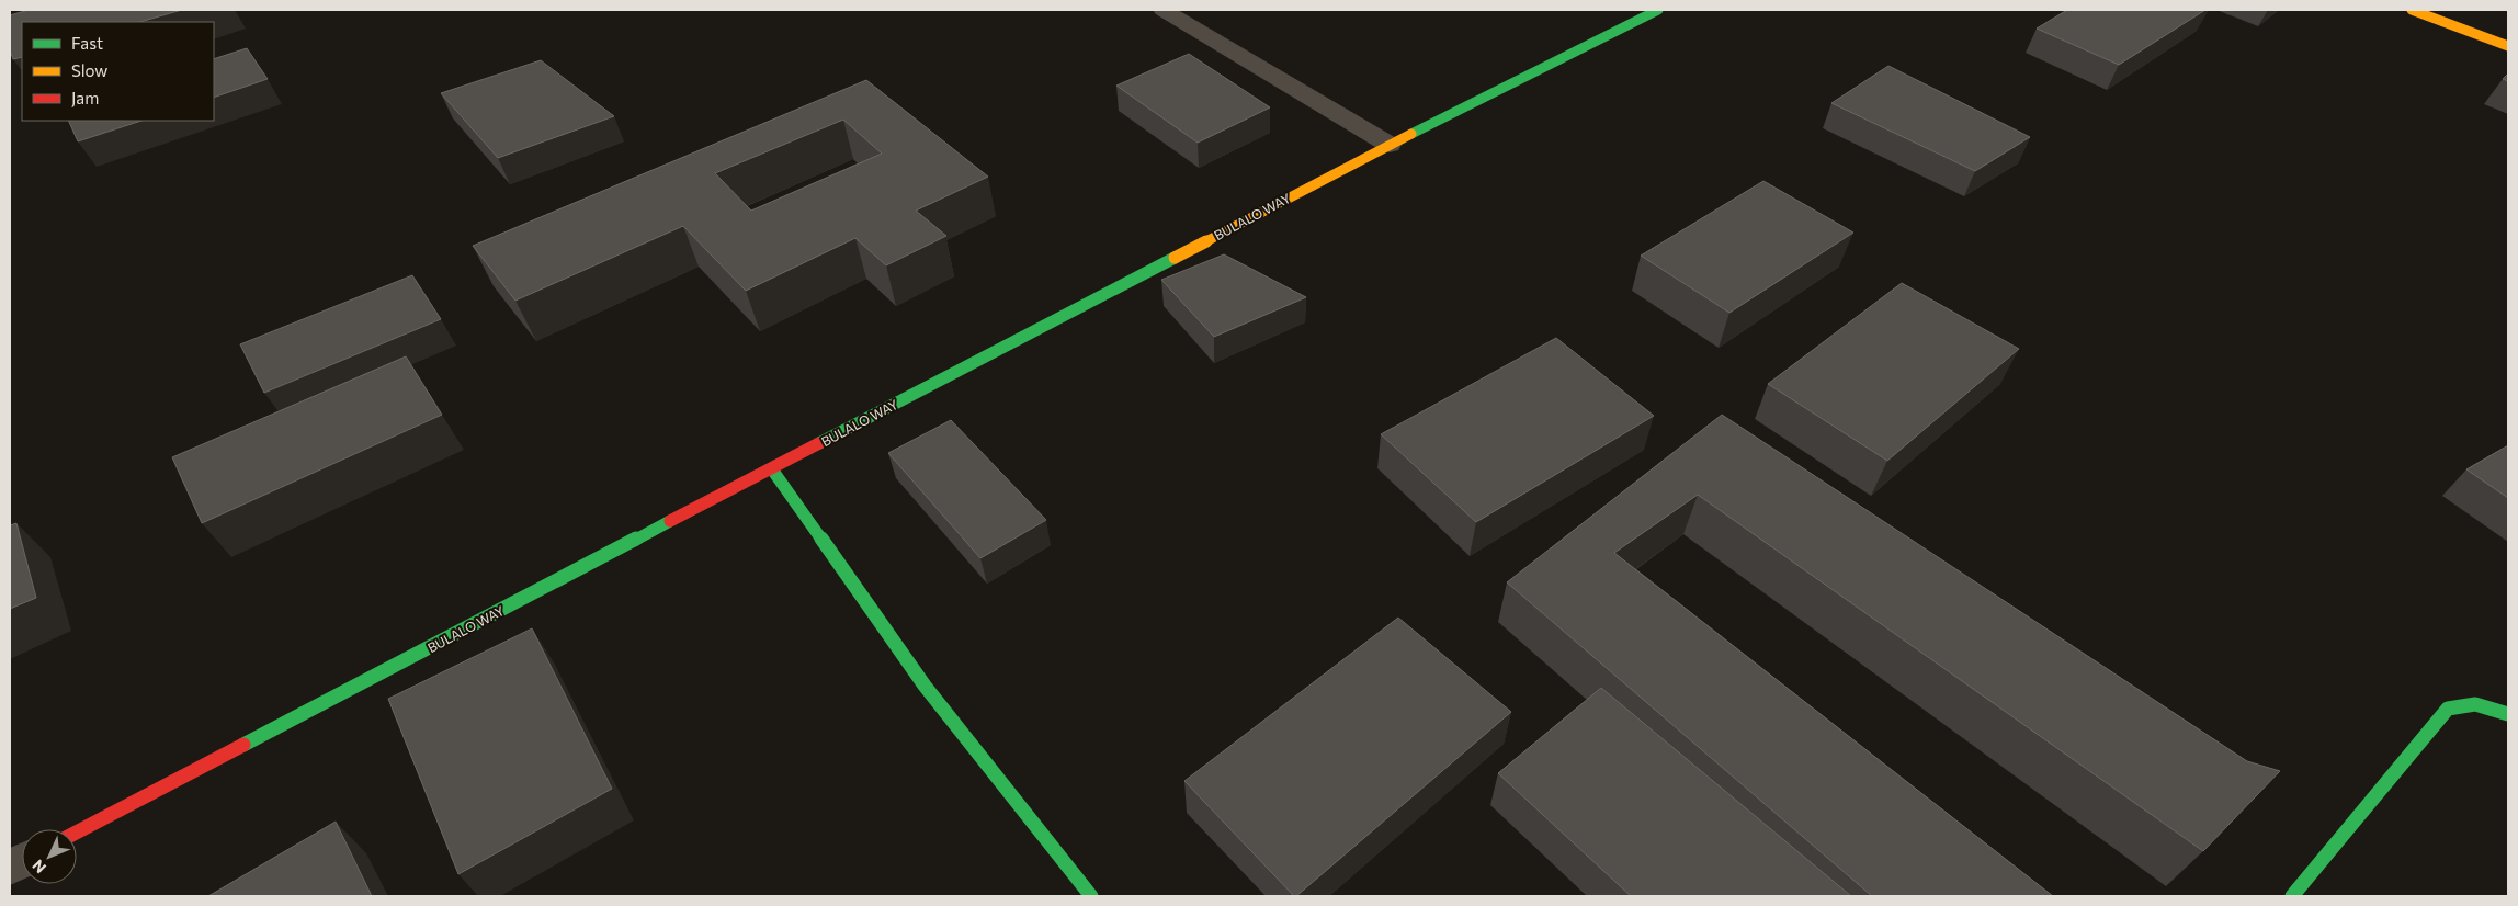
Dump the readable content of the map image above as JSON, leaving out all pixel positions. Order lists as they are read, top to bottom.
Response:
{
  "streets": {
    "street": ["BULALO WAY"]
  },
  "legend": ["Fast", "Slow", "Jam"],
  "north": "bottom left"
}
